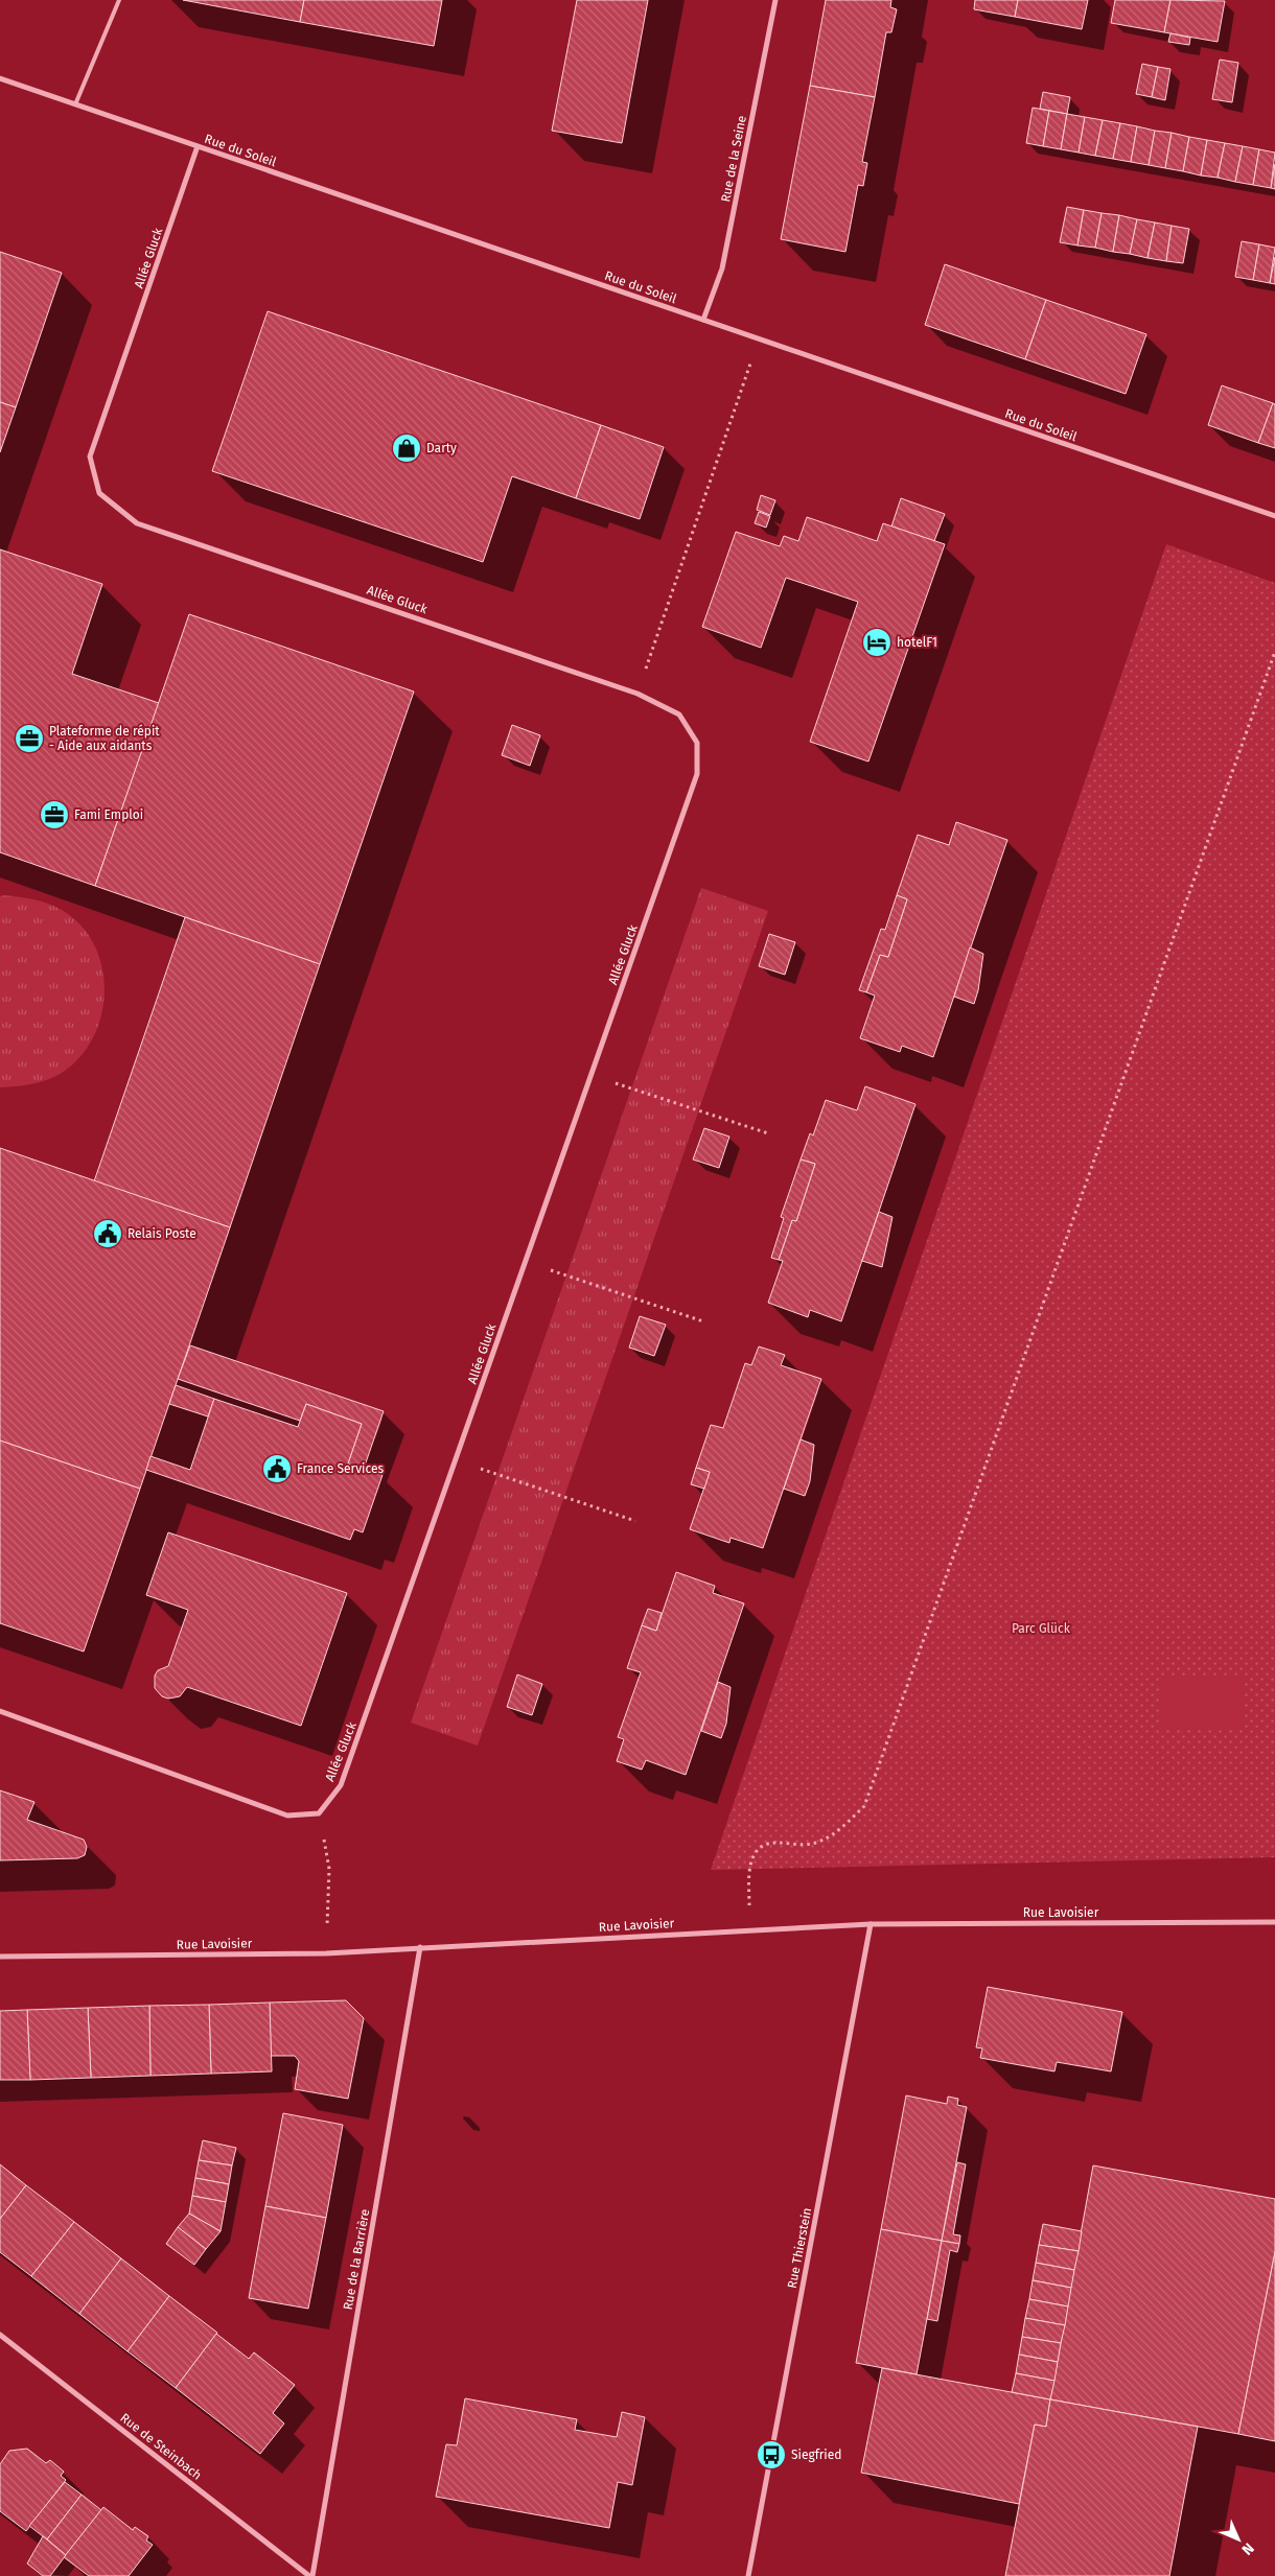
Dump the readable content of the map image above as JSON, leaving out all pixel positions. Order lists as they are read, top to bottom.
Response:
{
  "streets": {
    "street": [
      "Rue du Soleil",
      "Rue de la Seine",
      "Allée Gluck",
      "Rue Lavoisier",
      "Rue Thierstein",
      "Rue de la Barrière",
      "Rue de Steinbach"
    ]
  },
  "crossings": [
    ["Rue du Soleil", "Rue de la Seine"],
    ["Rue du Soleil", "Allée Gluck"],
    ["Rue Lavoisier", "Rue Thierstein"],
    ["Rue Lavoisier", "Rue de la Barrière"],
    ["Rue de la Barrière", "Rue de Steinbach"]
  ],
  "parks": ["Parc Glück"],
  "places": {
    "shop": ["Darty"],
    "hotel": ["hotelF1"],
    "office": ["Plateforme de répit - Aide aux aidants", "Fami Emploi"],
    "public building": ["Relais Poste", "France Services"],
    "bus stop": ["Siegfried"]
  },
  "north": "bottom right"
}
